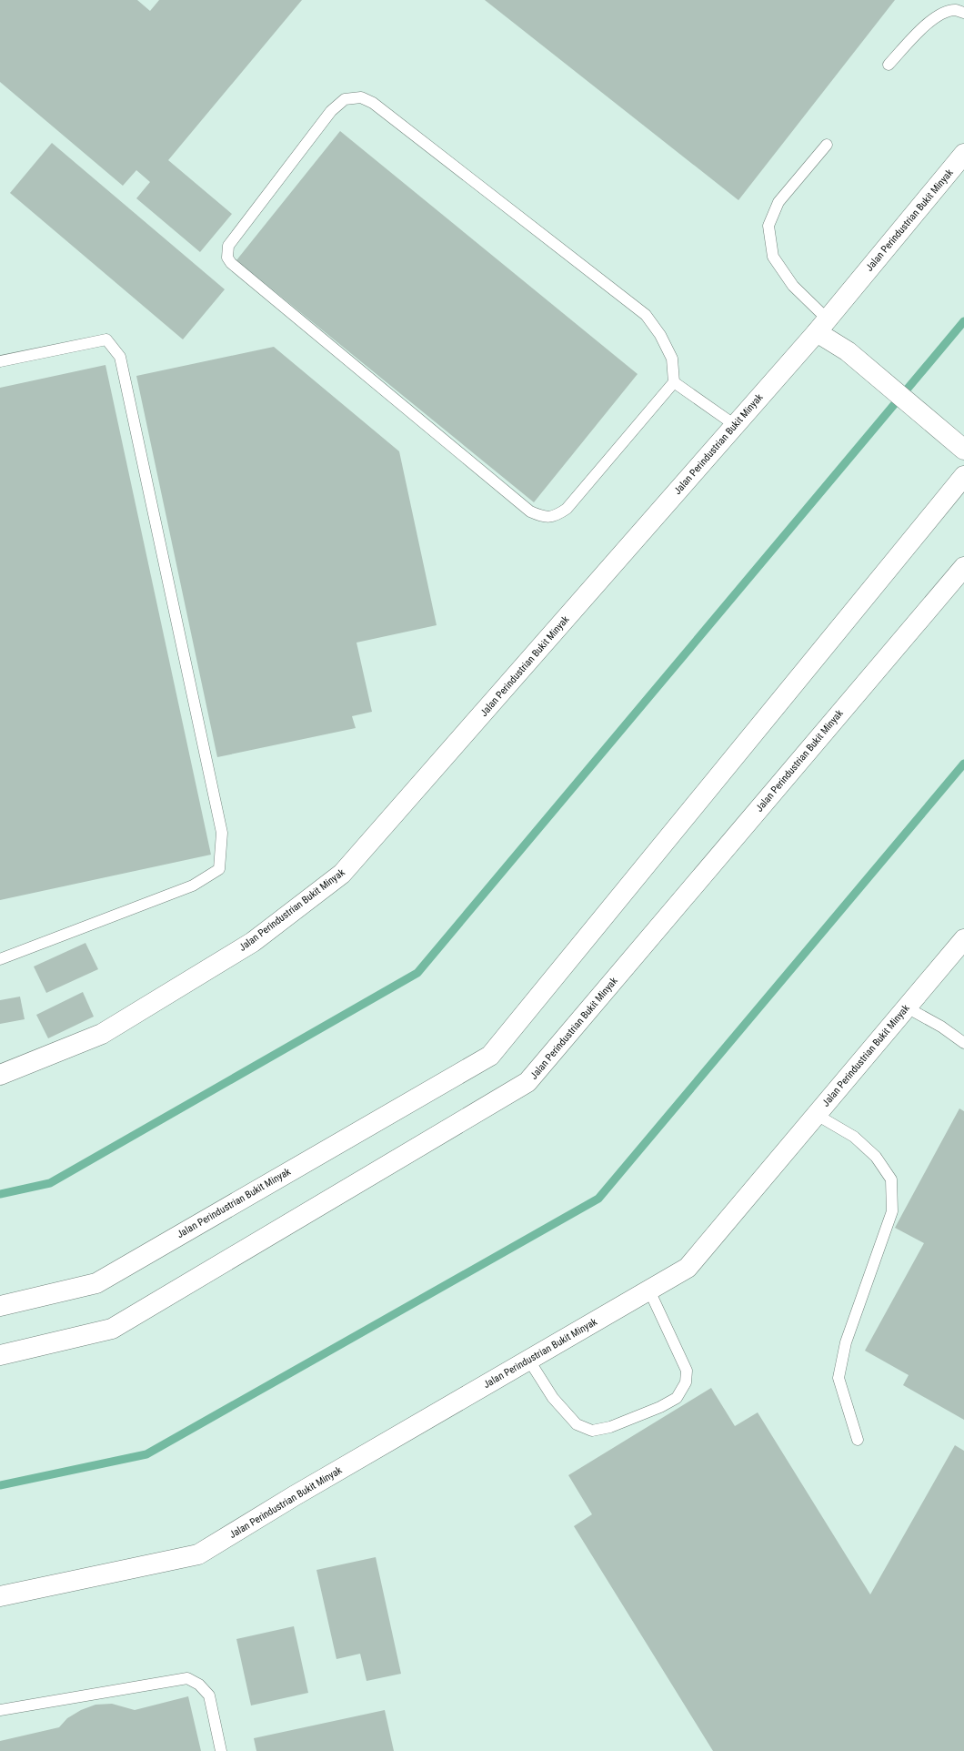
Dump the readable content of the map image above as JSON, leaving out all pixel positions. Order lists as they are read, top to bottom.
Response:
{
  "streets": {
    "street": ["Jalan Perindustrian Bukit Minyak"]
  }
}
